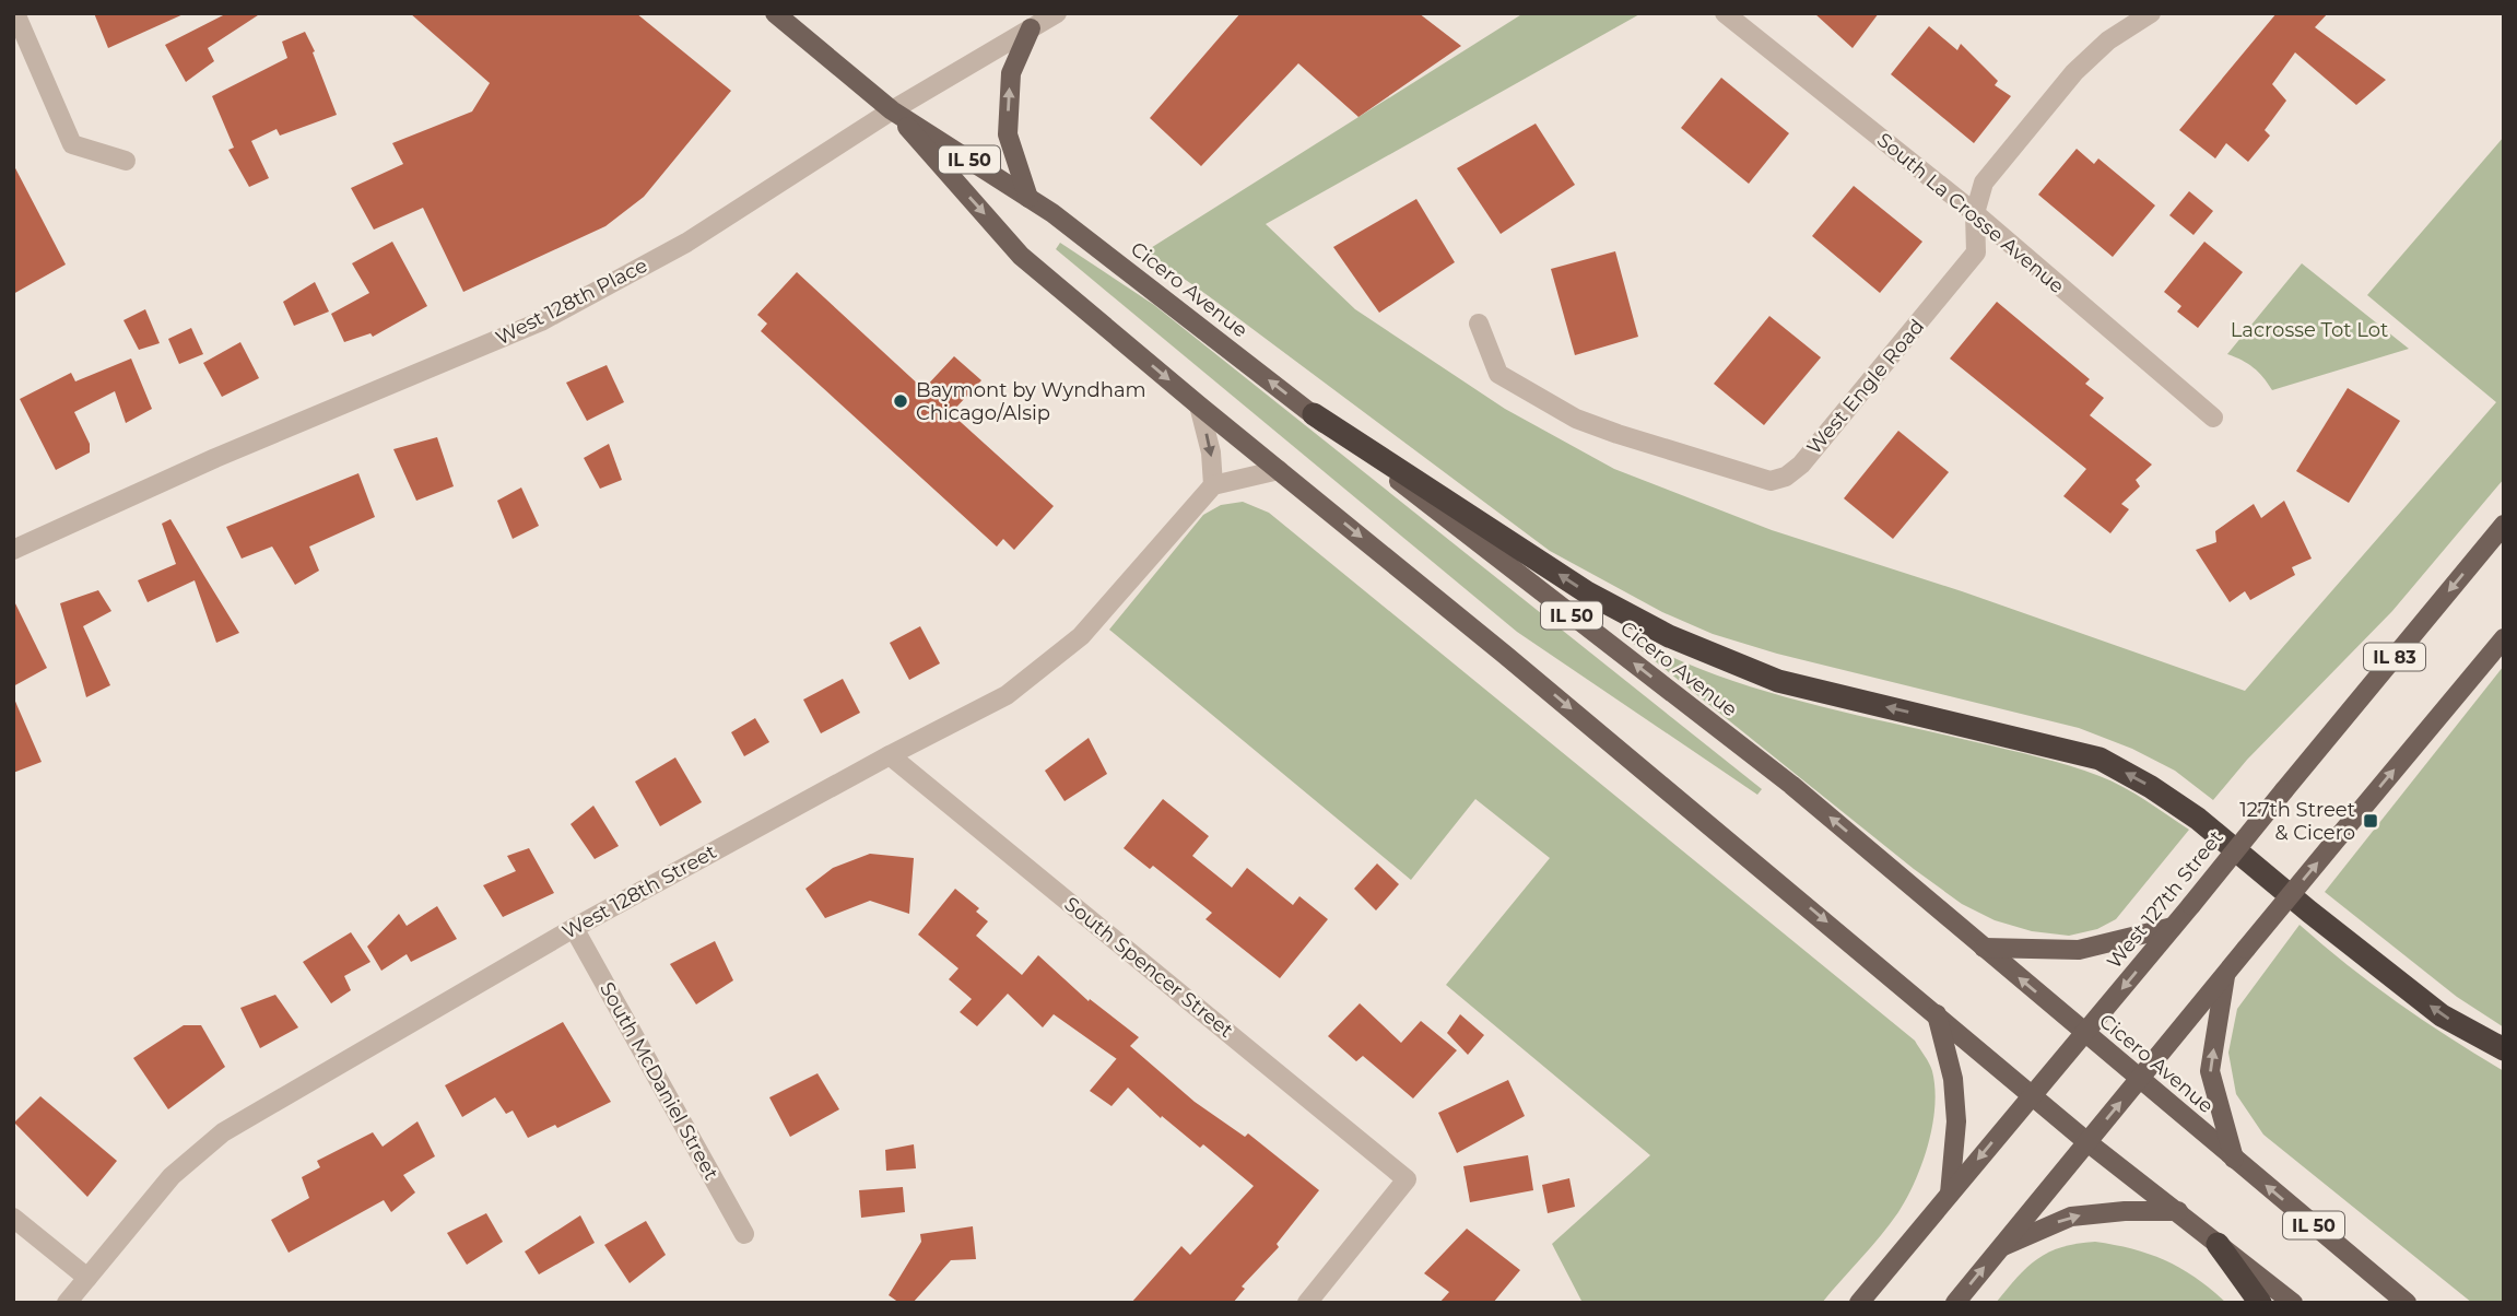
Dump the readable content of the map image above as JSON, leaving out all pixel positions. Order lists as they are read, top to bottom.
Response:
{
  "streets": {
    "main road": [
      "IL 50",
      "Cicero Avenue",
      "IL 83",
      "West 127th Street"
    ],
    "street": [
      "South La Crosse Avenue",
      "West 128th Place",
      "West Engle Road",
      "West 128th Street",
      "South Spencer Street",
      "South McDaniel Street"
    ]
  },
  "crossings": [
    ["South La Crosse Avenue", "West Engle Road"],
    ["Cicero Avenue", "West 128th Place"],
    ["Cicero Avenue", "West 127th Street"],
    ["West 128th Street", "South Spencer Street"],
    ["West 128th Street", "South McDaniel Street"]
  ],
  "parks": ["Lacrosse Tot Lot"],
  "places": {
    "other": ["Baymont by Wyndham Chicago/Alsip"],
    "transit": ["127th Street & Cicero"]
  }
}
